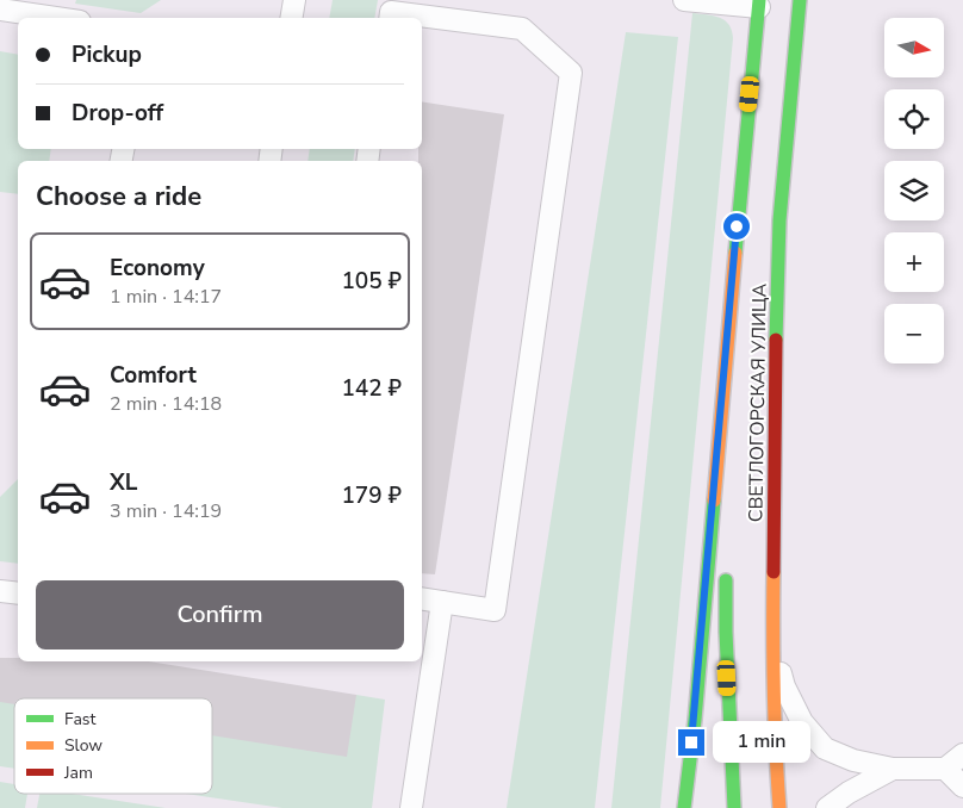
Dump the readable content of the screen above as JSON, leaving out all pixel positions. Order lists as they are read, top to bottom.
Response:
{
  "streets": {
    "main road": ["СВЕТЛОГОРСКАЯ УЛИЦА"]
  },
  "legend": ["Fast", "Slow", "Jam"],
  "north": "right",
  "page": {
    "map_buttons": ["+", "−"],
    "banner": ["Pickup", "Drop-off"],
    "heading": "Choose a ride",
    "list": [
      {
        "name": "Economy",
        "note": "1 min · 14:17",
        "value": "105 ₽"
      },
      {
        "name": "Comfort",
        "note": "2 min · 14:18",
        "value": "142 ₽"
      },
      {
        "name": "XL",
        "note": "3 min · 14:19",
        "value": "179 ₽"
      }
    ],
    "buttons": "Confirm",
    "bubble": "1 min"
  }
}
